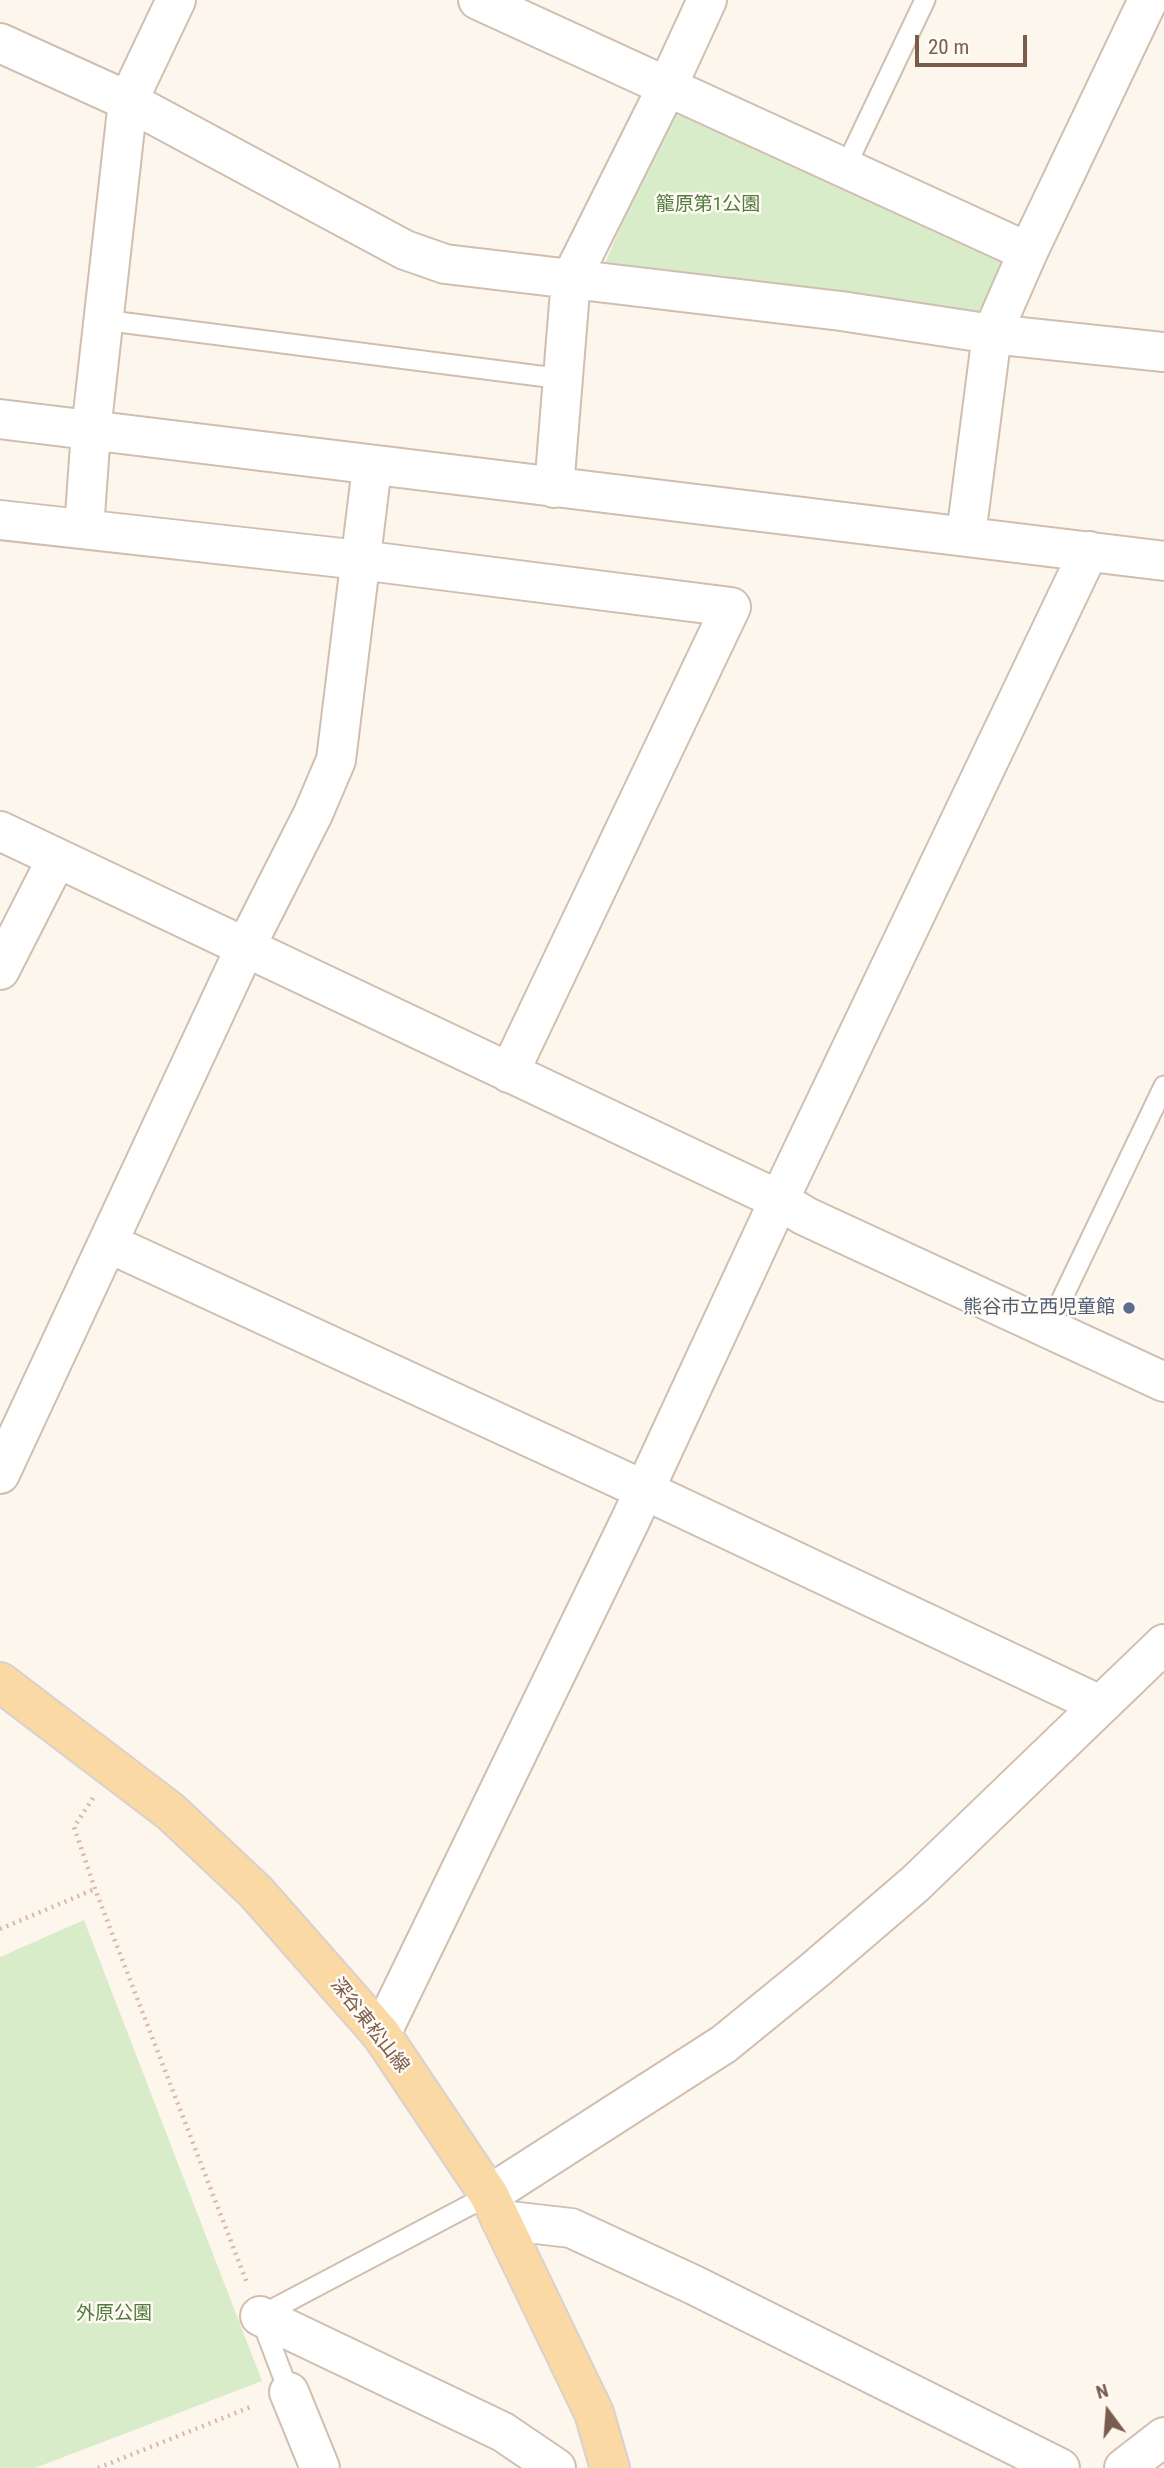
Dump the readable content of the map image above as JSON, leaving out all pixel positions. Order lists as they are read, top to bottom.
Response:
{
  "streets": {
    "main road": ["深谷東松山線"]
  },
  "parks": ["籠原第1公園", "外原公園"],
  "places": ["熊谷市立西児童館"],
  "scale_bar": "20 m",
  "north": "top"
}
